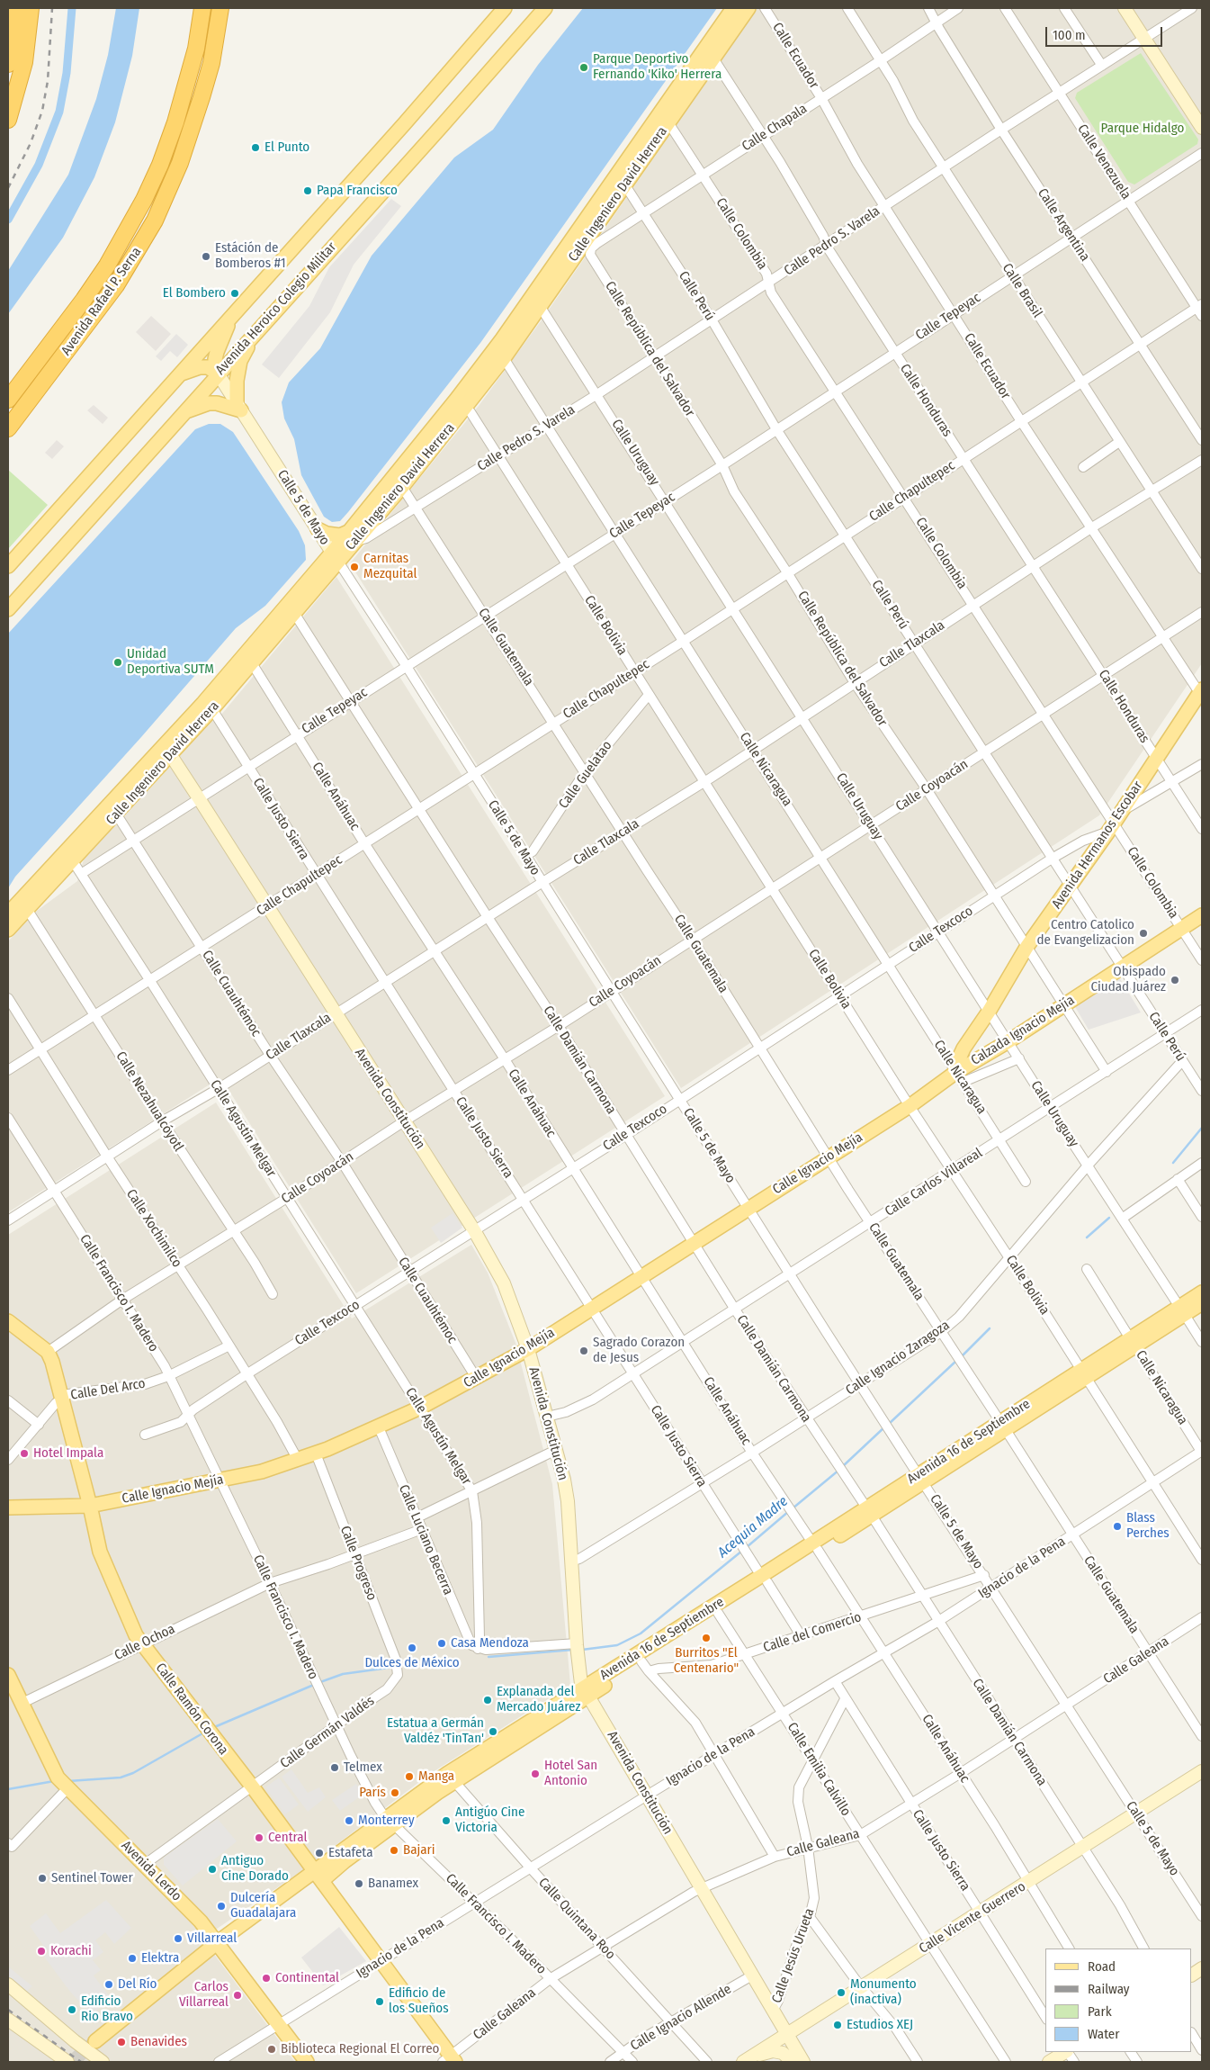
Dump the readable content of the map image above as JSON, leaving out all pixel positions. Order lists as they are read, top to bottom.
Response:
{
  "streets": {
    "highway": ["Avenida Rafael P. Serna"],
    "main road": [
      "Calle Ingeniero David Herrera",
      "Avenida Heroico Colegio Militar",
      "Avenida Hermanos Escobar",
      "Calzada Ignacio Mejía",
      "Calle Ignacio Mejía",
      "Avenida 16 de Septiembre",
      "Calle Ramón Corona",
      "Avenida Lerdo"
    ],
    "street": [
      "Calle Ecuador",
      "Calle Chapala",
      "Calle Venezuela",
      "Calle Argentina",
      "Calle Colombia",
      "Calle Pedro S. Varela",
      "Calle Brasil",
      "Calle Perú",
      "Calle Tepeyac",
      "Calle República del Salvador",
      "Calle Honduras",
      "Calle Uruguay",
      "Calle Chapultepec",
      "Calle 5 de Mayo",
      "Calle Bolivia",
      "Calle Tlaxcala",
      "Calle Guatemala",
      "Calle Nicaragua",
      "Calle Guelatao",
      "Calle Coyoacán",
      "Calle Anáhuac",
      "Calle Justo Sierra",
      "Calle Texcoco",
      "Calle Cuauhtémoc",
      "Calle Damián Carmona",
      "Avenida Constitución",
      "Calle Nezahualcóyotl",
      "Calle Agustín Melgar",
      "Calle Carlos Villareal",
      "Calle Xochimilco",
      "Calle Francisco I. Madero",
      "Calle Ignacio Zaragoza",
      "Calle Del Arco",
      "Calle Luciano Becerra",
      "Calle Progreso",
      "Ignacio de la Pena",
      "Calle del Comercio",
      "Calle Ochoa",
      "Calle Galeana",
      "Calle Germán Valdés",
      "Calle Emilia Calvillo",
      "Calle Vicente Guerrero",
      "Calle Quintana Roo",
      "Calle Jesús Urueta",
      "Calle Ignacio Allende"
    ]
  },
  "crossings": [
    ["Calle Ecuador", "Calle Chapala"],
    ["Calle Ecuador", "Calle Pedro S. Varela"],
    ["Calle Ecuador", "Calle Tepeyac"],
    ["Calle Ecuador", "Calle Chapultepec"],
    ["Calle Ecuador", "Calle Tlaxcala"],
    ["Calle Ecuador", "Calle Coyoacán"],
    ["Calle Ecuador", "Avenida Hermanos Escobar"],
    ["Calle Chapala", "Calle Ingeniero David Herrera"],
    ["Calle Chapala", "Calle Argentina"],
    ["Calle Chapala", "Calle Colombia"],
    ["Calle Chapala", "Calle Brasil"],
    ["Calle Chapala", "Calle Perú"],
    ["Calle Chapala", "Calle República del Salvador"],
    ["Calle Chapala", "Calle Honduras"],
    ["Calle Venezuela", "Calle Pedro S. Varela"],
    ["Calle Venezuela", "Calle Tepeyac"],
    ["Calle Venezuela", "Calle Chapultepec"],
    ["Calle Ingeniero David Herrera", "Calle Colombia"],
    ["Calle Ingeniero David Herrera", "Calle Pedro S. Varela"],
    ["Calle Ingeniero David Herrera", "Calle Perú"],
    ["Calle Ingeniero David Herrera", "Calle República del Salvador"],
    ["Calle Ingeniero David Herrera", "Calle Honduras"],
    ["Calle Ingeniero David Herrera", "Calle Uruguay"],
    ["Calle Ingeniero David Herrera", "Calle 5 de Mayo"],
    ["Calle Ingeniero David Herrera", "Calle Bolivia"],
    ["Calle Ingeniero David Herrera", "Calle Guatemala"],
    ["Calle Ingeniero David Herrera", "Calle Nicaragua"],
    ["Calle Ingeniero David Herrera", "Calle Anáhuac"],
    ["Calle Ingeniero David Herrera", "Calle Justo Sierra"],
    ["Calle Ingeniero David Herrera", "Calle Cuauhtémoc"],
    ["Calle Ingeniero David Herrera", "Calle Damián Carmona"],
    ["Calle Ingeniero David Herrera", "Avenida Constitución"],
    ["Calle Ingeniero David Herrera", "Calle Nezahualcóyotl"],
    ["Calle Ingeniero David Herrera", "Calle Agustín Melgar"],
    ["Calle Argentina", "Calle Pedro S. Varela"],
    ["Calle Argentina", "Calle Tepeyac"],
    ["Calle Argentina", "Calle Chapultepec"],
    ["Calle Colombia", "Calle Pedro S. Varela"],
    ["Calle Colombia", "Calle Tepeyac"],
    ["Calle Colombia", "Calle Chapultepec"],
    ["Calle Colombia", "Calle Tlaxcala"],
    ["Calle Colombia", "Calle Coyoacán"],
    ["Calle Colombia", "Avenida Hermanos Escobar"],
    ["Calle Colombia", "Calle Texcoco"],
    ["Calle Colombia", "Calzada Ignacio Mejía"],
    ["Calle Pedro S. Varela", "Calle Brasil"],
    ["Calle Pedro S. Varela", "Calle Perú"],
    ["Calle Pedro S. Varela", "Calle República del Salvador"],
    ["Calle Pedro S. Varela", "Calle Honduras"],
    ["Calle Pedro S. Varela", "Calle Uruguay"],
    ["Calle Pedro S. Varela", "Calle Bolivia"],
    ["Calle Pedro S. Varela", "Calle Guatemala"],
    ["Calle Pedro S. Varela", "Calle Nicaragua"],
    ["Calle Brasil", "Calle Tepeyac"],
    ["Calle Brasil", "Calle Chapultepec"],
    ["Calle Brasil", "Calle Tlaxcala"],
    ["Calle Perú", "Calle Tepeyac"],
    ["Calle Perú", "Calle Chapultepec"],
    ["Calle Perú", "Calle Tlaxcala"],
    ["Calle Perú", "Calle Coyoacán"],
    ["Calle Perú", "Avenida Hermanos Escobar"],
    ["Calle Perú", "Calle Texcoco"],
    ["Calle Perú", "Calzada Ignacio Mejía"],
    ["Calle Perú", "Calle Carlos Villareal"],
    ["Calle Perú", "Calle Ignacio Zaragoza"],
    ["Avenida Heroico Colegio Militar", "Calle 5 de Mayo"],
    ["Calle Tepeyac", "Calle República del Salvador"],
    ["Calle Tepeyac", "Calle Honduras"],
    ["Calle Tepeyac", "Calle Uruguay"],
    ["Calle Tepeyac", "Calle 5 de Mayo"],
    ["Calle Tepeyac", "Calle Bolivia"],
    ["Calle Tepeyac", "Calle Guatemala"],
    ["Calle Tepeyac", "Calle Nicaragua"],
    ["Calle Tepeyac", "Calle Anáhuac"],
    ["Calle Tepeyac", "Calle Justo Sierra"],
    ["Calle Tepeyac", "Calle Cuauhtémoc"],
    ["Calle Tepeyac", "Calle Damián Carmona"],
    ["Calle Tepeyac", "Avenida Constitución"],
    ["Calle Tepeyac", "Calle Agustín Melgar"],
    ["Calle República del Salvador", "Calle Chapultepec"],
    ["Calle República del Salvador", "Calle Tlaxcala"],
    ["Calle República del Salvador", "Calle Coyoacán"],
    ["Calle República del Salvador", "Avenida Hermanos Escobar"],
    ["Calle República del Salvador", "Calle Texcoco"],
    ["Calle República del Salvador", "Calzada Ignacio Mejía"],
    ["Calle República del Salvador", "Calle Carlos Villareal"],
    ["Calle Honduras", "Calle Chapultepec"],
    ["Calle Honduras", "Calle Tlaxcala"],
    ["Calle Honduras", "Calle Coyoacán"],
    ["Calle Honduras", "Avenida Hermanos Escobar"],
    ["Calle Uruguay", "Calle Chapultepec"],
    ["Calle Uruguay", "Calle Tlaxcala"],
    ["Calle Uruguay", "Calle Coyoacán"],
    ["Calle Uruguay", "Avenida Hermanos Escobar"],
    ["Calle Uruguay", "Calle Texcoco"],
    ["Calle Uruguay", "Calzada Ignacio Mejía"],
    ["Calle Uruguay", "Calle Carlos Villareal"],
    ["Calle Uruguay", "Calle Ignacio Zaragoza"],
    ["Calle Uruguay", "Avenida 16 de Septiembre"],
    ["Calle Chapultepec", "Calle 5 de Mayo"],
    ["Calle Chapultepec", "Calle Bolivia"],
    ["Calle Chapultepec", "Calle Guatemala"],
    ["Calle Chapultepec", "Calle Nicaragua"],
    ["Calle Chapultepec", "Calle Anáhuac"],
    ["Calle Chapultepec", "Calle Justo Sierra"],
    ["Calle Chapultepec", "Calle Cuauhtémoc"],
    ["Calle Chapultepec", "Calle Damián Carmona"],
    ["Calle Chapultepec", "Avenida Constitución"],
    ["Calle Chapultepec", "Calle Nezahualcóyotl"],
    ["Calle Chapultepec", "Calle Agustín Melgar"],
    ["Calle Chapultepec", "Calle Xochimilco"],
    ["Calle 5 de Mayo", "Calle Tlaxcala"],
    ["Calle 5 de Mayo", "Calle Guelatao"],
    ["Calle 5 de Mayo", "Calle Coyoacán"],
    ["Calle 5 de Mayo", "Calle Texcoco"],
    ["Calle 5 de Mayo", "Calle Ignacio Mejía"],
    ["Calle 5 de Mayo", "Calle Carlos Villareal"],
    ["Calle 5 de Mayo", "Calle Ignacio Zaragoza"],
    ["Calle 5 de Mayo", "Avenida 16 de Septiembre"],
    ["Calle 5 de Mayo", "Ignacio de la Pena"],
    ["Calle 5 de Mayo", "Calle del Comercio"],
    ["Calle 5 de Mayo", "Calle Galeana"],
    ["Calle 5 de Mayo", "Calle Vicente Guerrero"],
    ["Calle Bolivia", "Calle Tlaxcala"],
    ["Calle Bolivia", "Calle Guelatao"],
    ["Calle Bolivia", "Calle Coyoacán"],
    ["Calle Bolivia", "Calle Texcoco"],
    ["Calle Bolivia", "Calle Ignacio Mejía"],
    ["Calle Bolivia", "Calle Carlos Villareal"],
    ["Calle Bolivia", "Calle Ignacio Zaragoza"],
    ["Calle Bolivia", "Avenida 16 de Septiembre"],
    ["Calle Bolivia", "Ignacio de la Pena"],
    ["Calle Tlaxcala", "Calle Guatemala"],
    ["Calle Tlaxcala", "Calle Nicaragua"],
    ["Calle Tlaxcala", "Calle Anáhuac"],
    ["Calle Tlaxcala", "Calle Justo Sierra"],
    ["Calle Tlaxcala", "Calle Cuauhtémoc"],
    ["Calle Tlaxcala", "Calle Damián Carmona"],
    ["Calle Tlaxcala", "Avenida Constitución"],
    ["Calle Tlaxcala", "Calle Nezahualcóyotl"],
    ["Calle Tlaxcala", "Calle Agustín Melgar"],
    ["Calle Tlaxcala", "Calle Xochimilco"],
    ["Calle Tlaxcala", "Calle Francisco I. Madero"],
    ["Calle Guatemala", "Calle Guelatao"],
    ["Calle Guatemala", "Calle Coyoacán"],
    ["Calle Guatemala", "Calle Texcoco"],
    ["Calle Guatemala", "Calle Ignacio Mejía"],
    ["Calle Guatemala", "Calle Carlos Villareal"],
    ["Calle Guatemala", "Calle Ignacio Zaragoza"],
    ["Calle Guatemala", "Avenida 16 de Septiembre"],
    ["Calle Guatemala", "Ignacio de la Pena"],
    ["Calle Guatemala", "Calle Galeana"],
    ["Calle Nicaragua", "Calle Coyoacán"],
    ["Calle Nicaragua", "Avenida Hermanos Escobar"],
    ["Calle Nicaragua", "Calle Texcoco"],
    ["Calle Nicaragua", "Calzada Ignacio Mejía"],
    ["Calle Nicaragua", "Calle Ignacio Mejía"],
    ["Calle Nicaragua", "Calle Carlos Villareal"],
    ["Calle Nicaragua", "Avenida 16 de Septiembre"],
    ["Calle Nicaragua", "Ignacio de la Pena"],
    ["Calle Coyoacán", "Calle Anáhuac"],
    ["Calle Coyoacán", "Calle Justo Sierra"],
    ["Calle Coyoacán", "Calle Cuauhtémoc"],
    ["Calle Coyoacán", "Calle Damián Carmona"],
    ["Calle Coyoacán", "Avenida Constitución"],
    ["Calle Coyoacán", "Calle Nezahualcóyotl"],
    ["Calle Coyoacán", "Calle Agustín Melgar"],
    ["Calle Coyoacán", "Calle Xochimilco"],
    ["Calle Coyoacán", "Calle Francisco I. Madero"],
    ["Calle Coyoacán", "Calle Ramón Corona"],
    ["Calle Anáhuac", "Calle Texcoco"],
    ["Calle Anáhuac", "Calle Ignacio Mejía"],
    ["Calle Anáhuac", "Calle Carlos Villareal"],
    ["Calle Anáhuac", "Calle Ignacio Zaragoza"],
    ["Calle Anáhuac", "Avenida 16 de Septiembre"],
    ["Calle Anáhuac", "Ignacio de la Pena"],
    ["Calle Anáhuac", "Calle del Comercio"],
    ["Calle Anáhuac", "Calle Galeana"],
    ["Calle Anáhuac", "Calle Vicente Guerrero"],
    ["Calle Justo Sierra", "Calle Texcoco"],
    ["Calle Justo Sierra", "Calle Ignacio Mejía"],
    ["Calle Justo Sierra", "Calle Carlos Villareal"],
    ["Calle Justo Sierra", "Calle Ignacio Zaragoza"],
    ["Calle Justo Sierra", "Avenida 16 de Septiembre"],
    ["Calle Justo Sierra", "Ignacio de la Pena"],
    ["Calle Justo Sierra", "Calle del Comercio"],
    ["Calle Justo Sierra", "Calle Galeana"],
    ["Calle Justo Sierra", "Calle Vicente Guerrero"],
    ["Calle Justo Sierra", "Calle Jesús Urueta"],
    ["Avenida Hermanos Escobar", "Calle Texcoco"],
    ["Avenida Hermanos Escobar", "Calzada Ignacio Mejía"],
    ["Avenida Hermanos Escobar", "Calle Ignacio Mejía"],
    ["Calle Texcoco", "Calle Cuauhtémoc"],
    ["Calle Texcoco", "Calle Damián Carmona"],
    ["Calle Texcoco", "Avenida Constitución"],
    ["Calle Texcoco", "Calle Agustín Melgar"],
    ["Calle Texcoco", "Calle Xochimilco"],
    ["Calle Texcoco", "Calle Francisco I. Madero"],
    ["Calle Cuauhtémoc", "Calle Ignacio Mejía"],
    ["Calzada Ignacio Mejía", "Calle Ignacio Mejía"],
    ["Calle Damián Carmona", "Calle Ignacio Mejía"],
    ["Calle Damián Carmona", "Calle Carlos Villareal"],
    ["Calle Damián Carmona", "Calle Ignacio Zaragoza"],
    ["Calle Damián Carmona", "Avenida 16 de Septiembre"],
    ["Calle Damián Carmona", "Ignacio de la Pena"],
    ["Calle Damián Carmona", "Calle del Comercio"],
    ["Calle Damián Carmona", "Calle Galeana"],
    ["Calle Damián Carmona", "Calle Vicente Guerrero"],
    ["Avenida Constitución", "Calle Ignacio Mejía"],
    ["Avenida Constitución", "Calle Carlos Villareal"],
    ["Avenida Constitución", "Calle Ignacio Zaragoza"],
    ["Avenida Constitución", "Avenida 16 de Septiembre"],
    ["Avenida Constitución", "Ignacio de la Pena"],
    ["Avenida Constitución", "Calle Galeana"],
    ["Avenida Constitución", "Calle Vicente Guerrero"],
    ["Avenida Constitución", "Calle Jesús Urueta"],
    ["Avenida Constitución", "Calle Ignacio Allende"],
    ["Calle Agustín Melgar", "Calle Ignacio Mejía"],
    ["Calle Agustín Melgar", "Calle Luciano Becerra"],
    ["Calle Ignacio Mejía", "Calle Xochimilco"],
    ["Calle Ignacio Mejía", "Calle Francisco I. Madero"],
    ["Calle Ignacio Mejía", "Calle Luciano Becerra"],
    ["Calle Ignacio Mejía", "Calle Progreso"],
    ["Calle Ignacio Mejía", "Calle Ramón Corona"],
    ["Calle Xochimilco", "Calle Del Arco"],
    ["Calle Francisco I. Madero", "Calle Del Arco"],
    ["Calle Francisco I. Madero", "Avenida 16 de Septiembre"],
    ["Calle Francisco I. Madero", "Ignacio de la Pena"],
    ["Calle Francisco I. Madero", "Calle Ochoa"],
    ["Calle Francisco I. Madero", "Calle Galeana"],
    ["Calle Francisco I. Madero", "Calle Germán Valdés"],
    ["Calle Francisco I. Madero", "Calle Ignacio Allende"],
    ["Calle Del Arco", "Calle Ramón Corona"],
    ["Avenida 16 de Septiembre", "Calle del Comercio"],
    ["Avenida 16 de Septiembre", "Calle Ramón Corona"],
    ["Avenida 16 de Septiembre", "Calle Emilia Calvillo"],
    ["Avenida 16 de Septiembre", "Avenida Lerdo"],
    ["Avenida 16 de Septiembre", "Calle Quintana Roo"],
    ["Calle Luciano Becerra", "Calle Ochoa"],
    ["Calle Progreso", "Calle Ochoa"],
    ["Calle Progreso", "Calle Germán Valdés"],
    ["Ignacio de la Pena", "Calle Ramón Corona"],
    ["Ignacio de la Pena", "Calle Emilia Calvillo"],
    ["Ignacio de la Pena", "Avenida Lerdo"],
    ["Ignacio de la Pena", "Calle Quintana Roo"],
    ["Calle del Comercio", "Calle Emilia Calvillo"],
    ["Calle Ochoa", "Calle Ramón Corona"],
    ["Calle Ochoa", "Avenida Lerdo"],
    ["Calle Galeana", "Calle Ramón Corona"],
    ["Calle Galeana", "Calle Emilia Calvillo"],
    ["Calle Galeana", "Calle Quintana Roo"],
    ["Calle Galeana", "Calle Jesús Urueta"],
    ["Calle Ramón Corona", "Calle Germán Valdés"],
    ["Calle Germán Valdés", "Avenida Lerdo"],
    ["Calle Emilia Calvillo", "Calle Vicente Guerrero"],
    ["Calle Emilia Calvillo", "Calle Jesús Urueta"],
    ["Calle Quintana Roo", "Calle Ignacio Allende"]
  ],
  "water": ["Acequia Madre"],
  "parks": ["Parque Hidalgo"],
  "places": [
    "Parque Deportivo Fernando 'Kiko' Herrera",
    "El Punto",
    "Papa Francisco",
    "Estáción de Bomberos #1",
    "El Bombero",
    "Carnitas Mezquital",
    "Unidad Deportiva SUTM",
    "Centro Catolico de Evangelizacion",
    "Obispado Ciudad Juárez",
    "Sagrado Corazon de Jesus",
    "Hotel Impala",
    "Blass Perches",
    "Burritos \"El Centenario\"",
    "Casa Mendoza",
    "Dulces de México",
    "Explanada del Mercado Juárez",
    "Estatua a Germán Valdéz 'TinTan'",
    "Telmex",
    "Hotel San Antonio",
    "Manga",
    "París",
    "Monterrey",
    "Antigúo Cine Victoria",
    "Central",
    "Bajari",
    "Estafeta",
    "Antiguo Cine Dorado",
    "Sentinel Tower",
    "Banamex",
    "Dulcería Guadalajara",
    "Villarreal",
    "Korachi",
    "Elektra",
    "Continental",
    "Del Río",
    "Monumento (inactiva)",
    "Carlos Villarreal",
    "Edificio de los Sueños",
    "Edificio Rio Bravo",
    "Estudios XEJ",
    "Benavides",
    "Biblioteca Regional El Correo"
  ],
  "legend": [
    "Road",
    "Railway",
    "Park",
    "Water"
  ],
  "scale_bar": "100 m"
}
